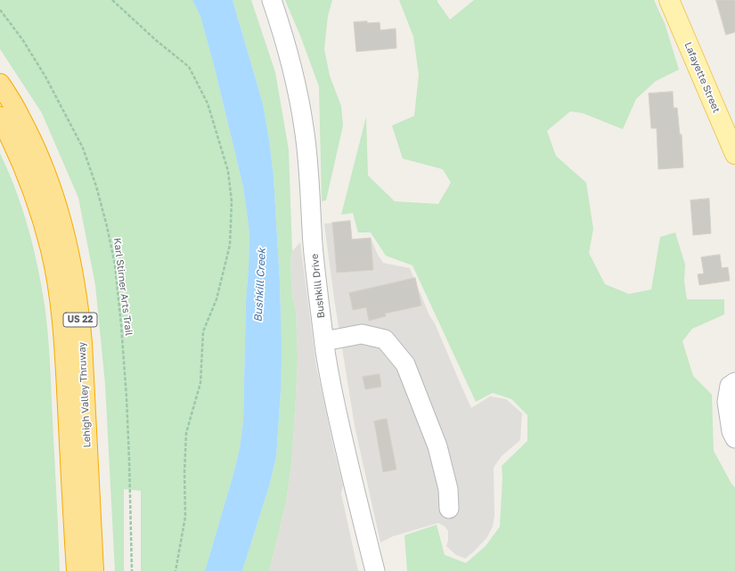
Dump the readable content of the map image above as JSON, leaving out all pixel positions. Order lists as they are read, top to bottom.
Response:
{
  "streets": {
    "highway": ["US 22", "Lehigh Valley Thruway"],
    "main road": ["Lafayette Street"],
    "street": ["Bushkill Drive"],
    "path": ["Karl Stirner Arts Trail"]
  },
  "water": ["Bushkill Creek"]
}
